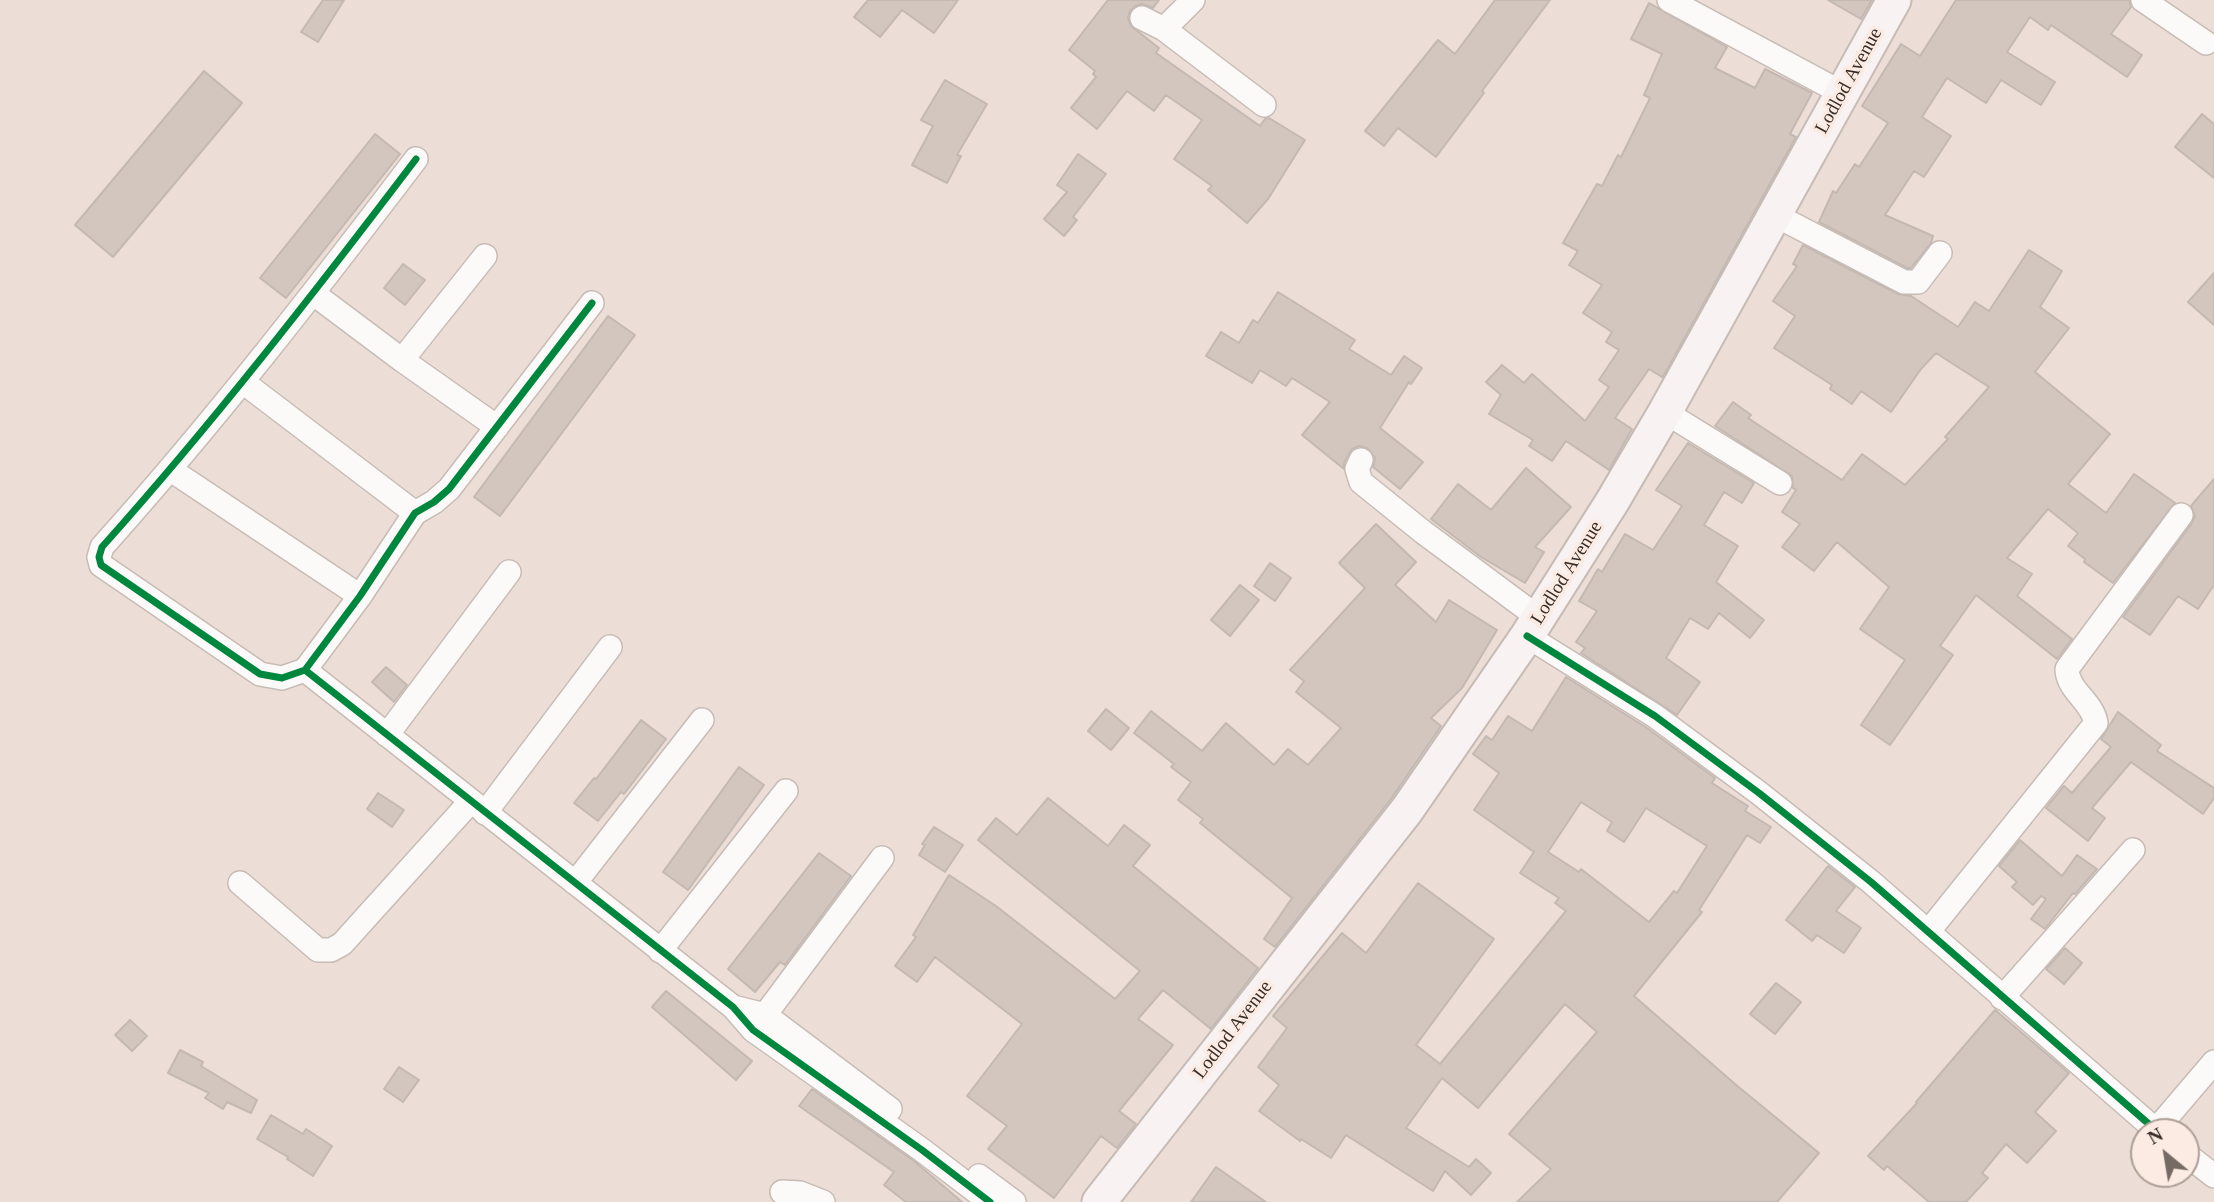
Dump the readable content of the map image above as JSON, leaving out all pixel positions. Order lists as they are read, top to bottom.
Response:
{
  "streets": {
    "main road": ["Lodlod Avenue"]
  },
  "north": "top left"
}
